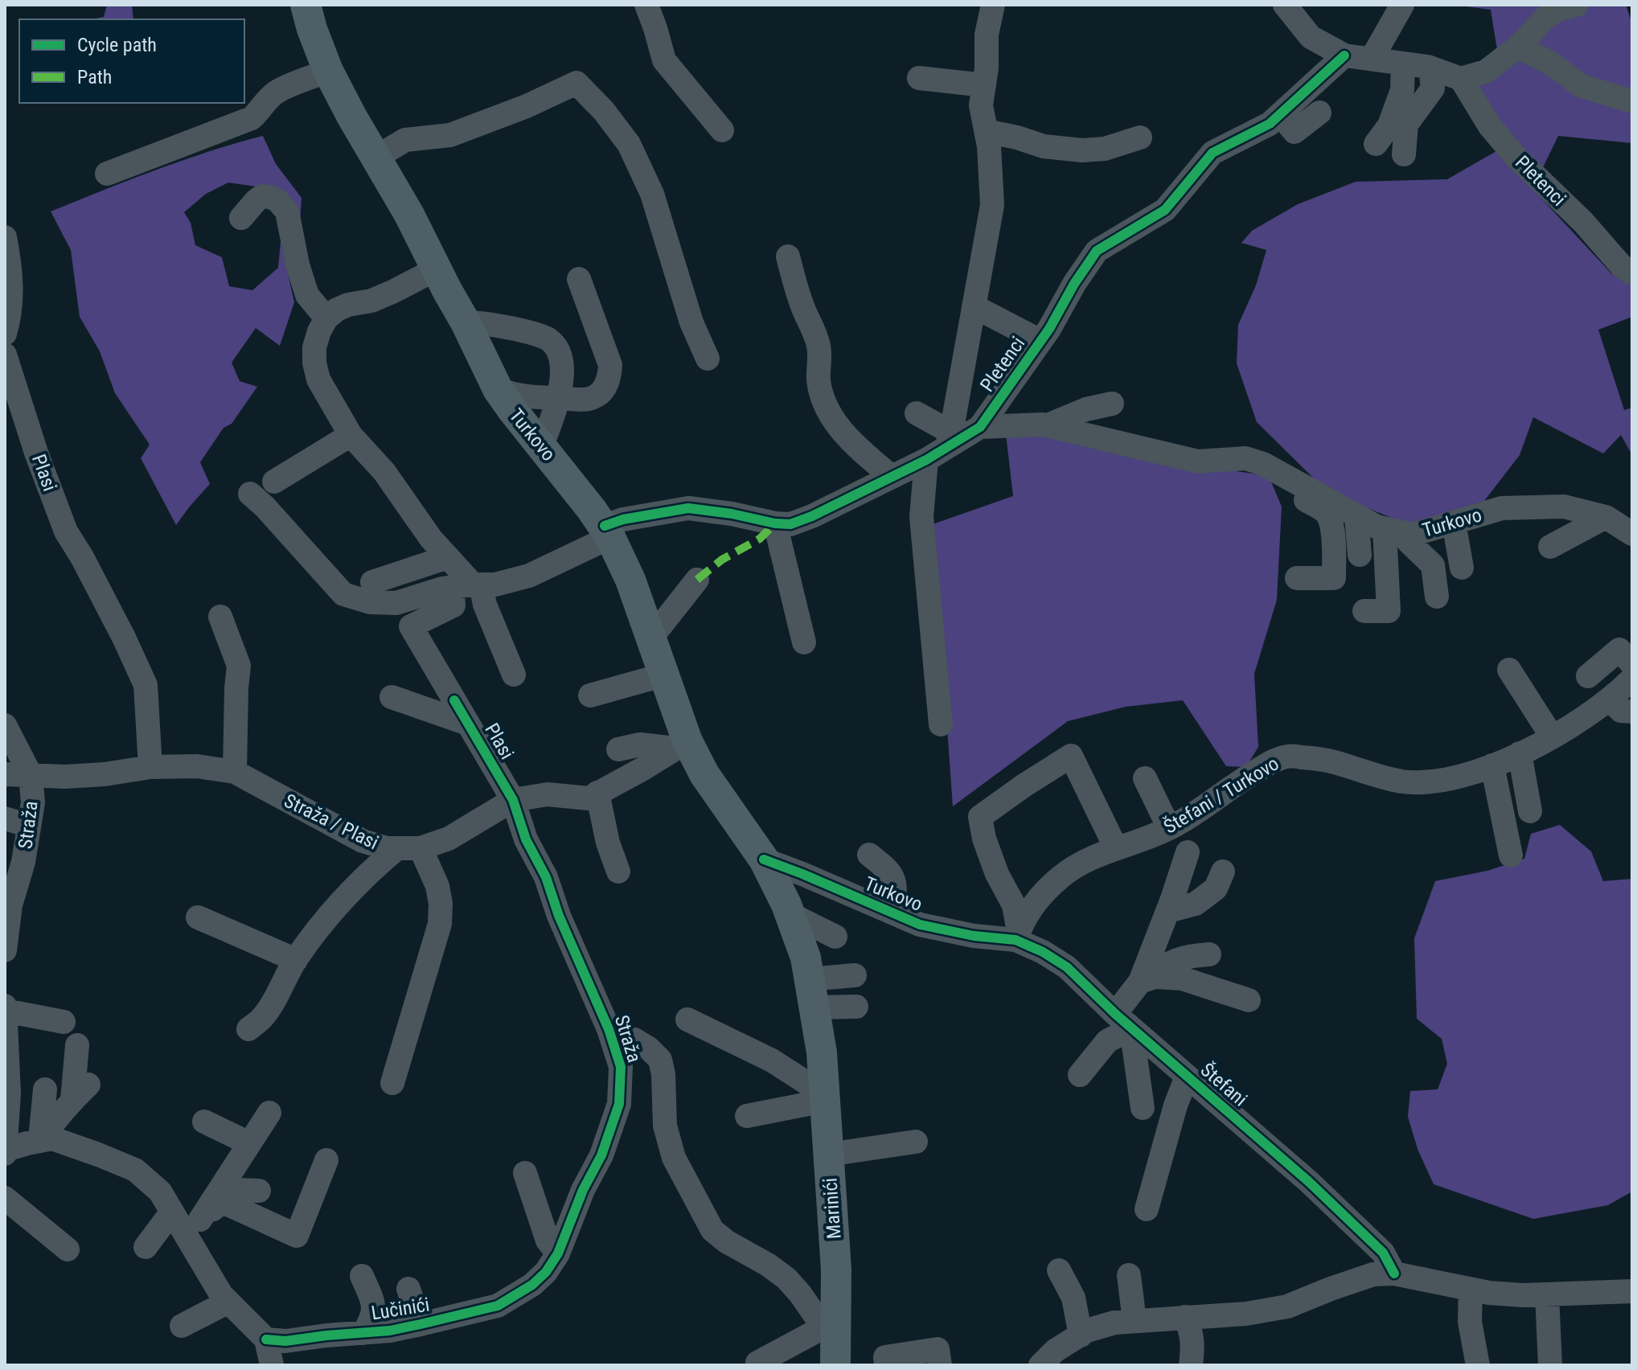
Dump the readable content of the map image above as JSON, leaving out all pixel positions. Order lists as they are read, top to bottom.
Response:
{
  "streets": {
    "main road": ["Turkovo", "Marinići"],
    "street": [
      "Pletenci",
      "Plasi",
      "Štefani / Turkovo",
      "Straža / Plasi",
      "Straža",
      "Štefani",
      "Lučinići"
    ]
  },
  "crossings": [
    ["Pletenci", "Turkovo"],
    ["Pletenci", "Plasi"],
    ["Turkovo", "Štefani / Turkovo"],
    ["Turkovo", "Štefani"],
    ["Turkovo", "Marinići"],
    ["Plasi", "Straža / Plasi"],
    ["Plasi", "Straža"],
    ["Štefani / Turkovo", "Štefani"],
    ["Straža / Plasi", "Straža"],
    ["Straža", "Lučinići"]
  ],
  "legend": ["Cycle path", "Path"]
}
